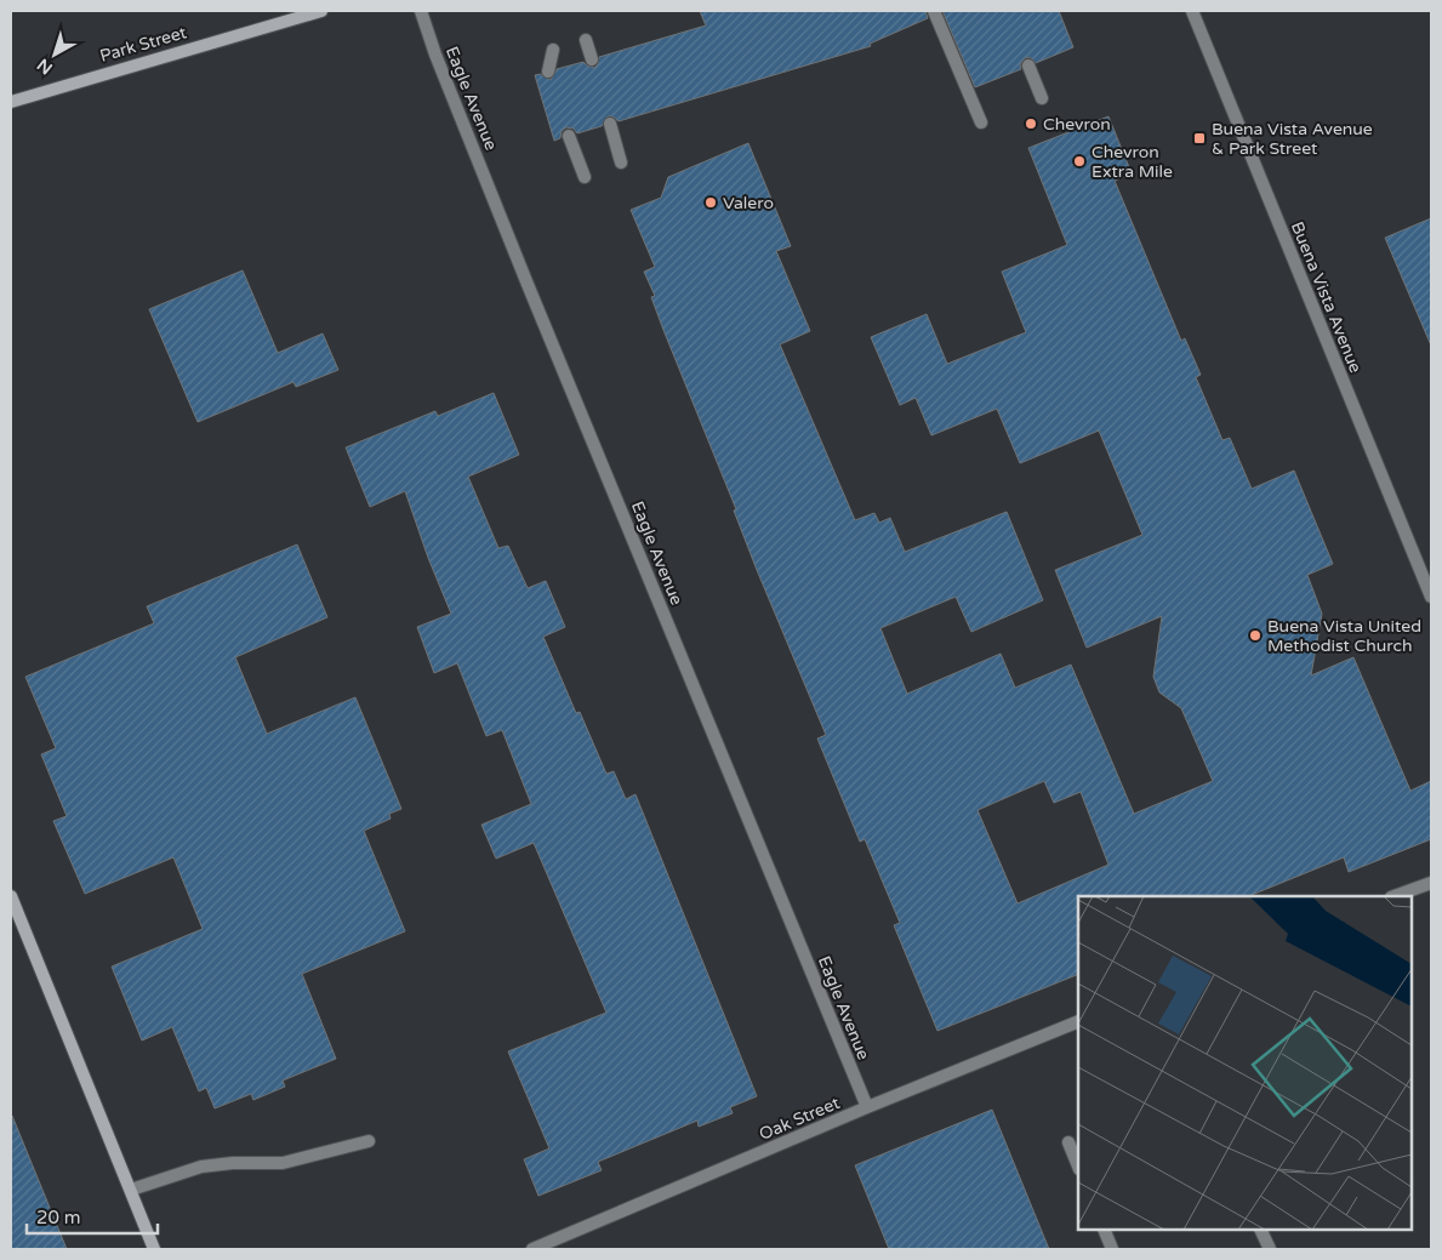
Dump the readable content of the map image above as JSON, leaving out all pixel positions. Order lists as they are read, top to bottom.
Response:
{
  "streets": {
    "street": [
      "Park Street",
      "Eagle Avenue",
      "Buena Vista Avenue",
      "Oak Street"
    ]
  },
  "crossings": [
    ["Eagle Avenue", "Oak Street"]
  ],
  "places": {
    "other": [
      "Chevron",
      "Chevron Extra Mile",
      "Valero",
      "Buena Vista United Methodist Church"
    ],
    "transit": ["Buena Vista Avenue & Park Street"]
  },
  "scale_bar": "20 m",
  "north": "bottom left"
}
